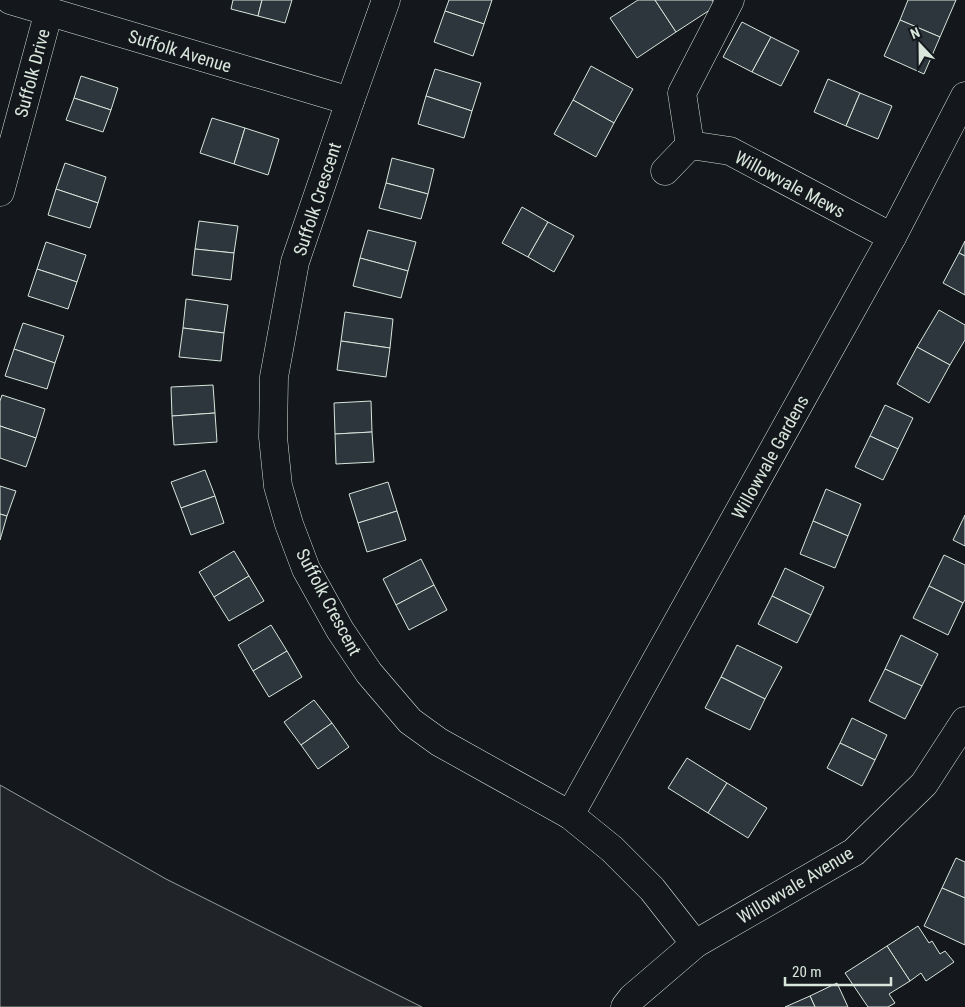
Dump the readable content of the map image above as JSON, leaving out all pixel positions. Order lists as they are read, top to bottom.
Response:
{
  "streets": {
    "street": [
      "Suffolk Avenue",
      "Suffolk Drive",
      "Willowvale Mews",
      "Suffolk Crescent",
      "Willowvale Gardens",
      "Willowvale Avenue"
    ]
  },
  "crossings": [
    ["Suffolk Avenue", "Suffolk Drive"],
    ["Suffolk Avenue", "Suffolk Crescent"],
    ["Willowvale Mews", "Willowvale Gardens"],
    ["Suffolk Crescent", "Willowvale Gardens"],
    ["Suffolk Crescent", "Willowvale Avenue"]
  ],
  "scale_bar": "20 m",
  "north": "top"
}
